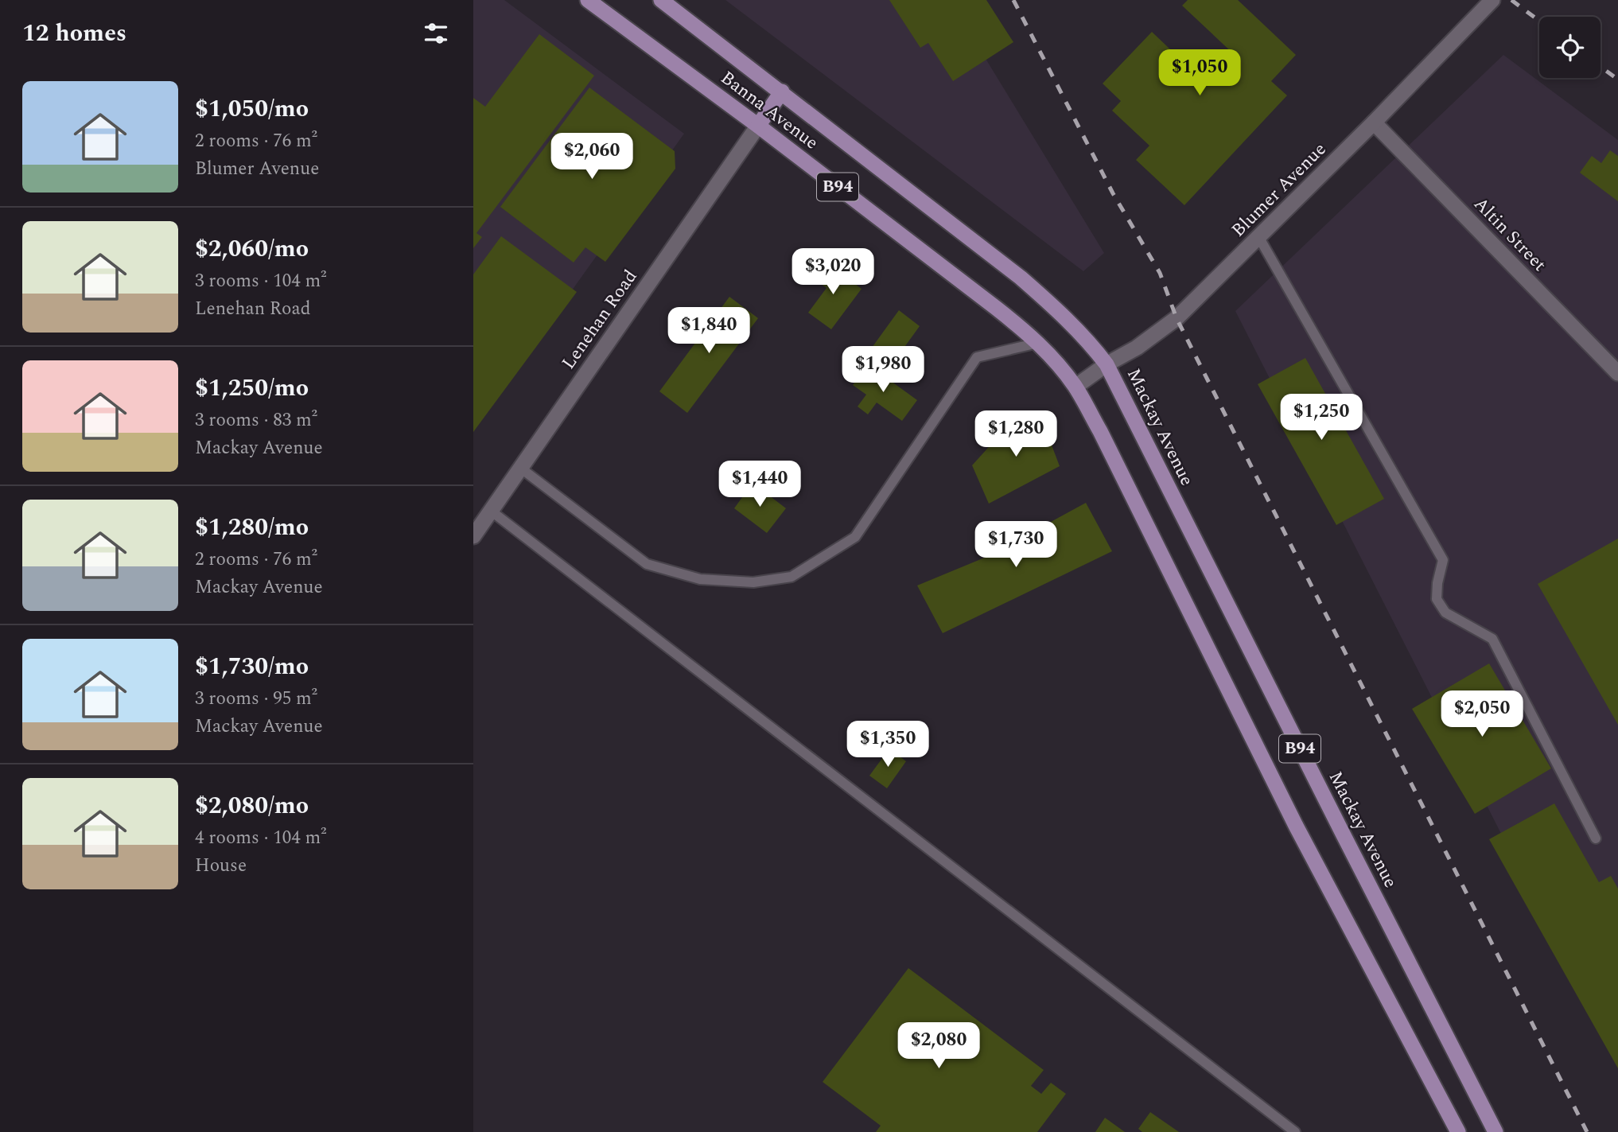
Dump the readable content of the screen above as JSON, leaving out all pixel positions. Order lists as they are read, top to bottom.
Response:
{
  "streets": {
    "main road": ["Banna Avenue", "B94", "Mackay Avenue"],
    "street": ["Blumer Avenue", "Altin Street", "Lenehan Road"]
  },
  "crossings": [
    ["Banna Avenue", "B94"],
    ["Banna Avenue", "Blumer Avenue"],
    ["Banna Avenue", "Lenehan Road"],
    ["Banna Avenue", "Mackay Avenue"],
    ["B94", "Blumer Avenue"],
    ["Blumer Avenue", "Altin Street"],
    ["Blumer Avenue", "Mackay Avenue"]
  ],
  "page": {
    "heading": "12 homes",
    "price": [
      "$1,050",
      "$2,060",
      "$3,020",
      "$1,840",
      "$1,980",
      "$1,250",
      "$1,280",
      "$1,440",
      "$1,730",
      "$2,050",
      "$1,350",
      "$2,080"
    ],
    "list": [
      {
        "name": "$1,050/mo",
        "note": "2 rooms · 76 m² · Blumer Avenue"
      },
      {
        "name": "$2,060/mo",
        "note": "3 rooms · 104 m² · Lenehan Road"
      },
      {
        "name": "$1,250/mo",
        "note": "3 rooms · 83 m² · Mackay Avenue"
      },
      {
        "name": "$1,280/mo",
        "note": "2 rooms · 76 m² · Mackay Avenue"
      },
      {
        "name": "$1,730/mo",
        "note": "3 rooms · 95 m² · Mackay Avenue"
      },
      {
        "name": "$2,080/mo",
        "note": "4 rooms · 104 m² · House"
      }
    ]
  }
}
